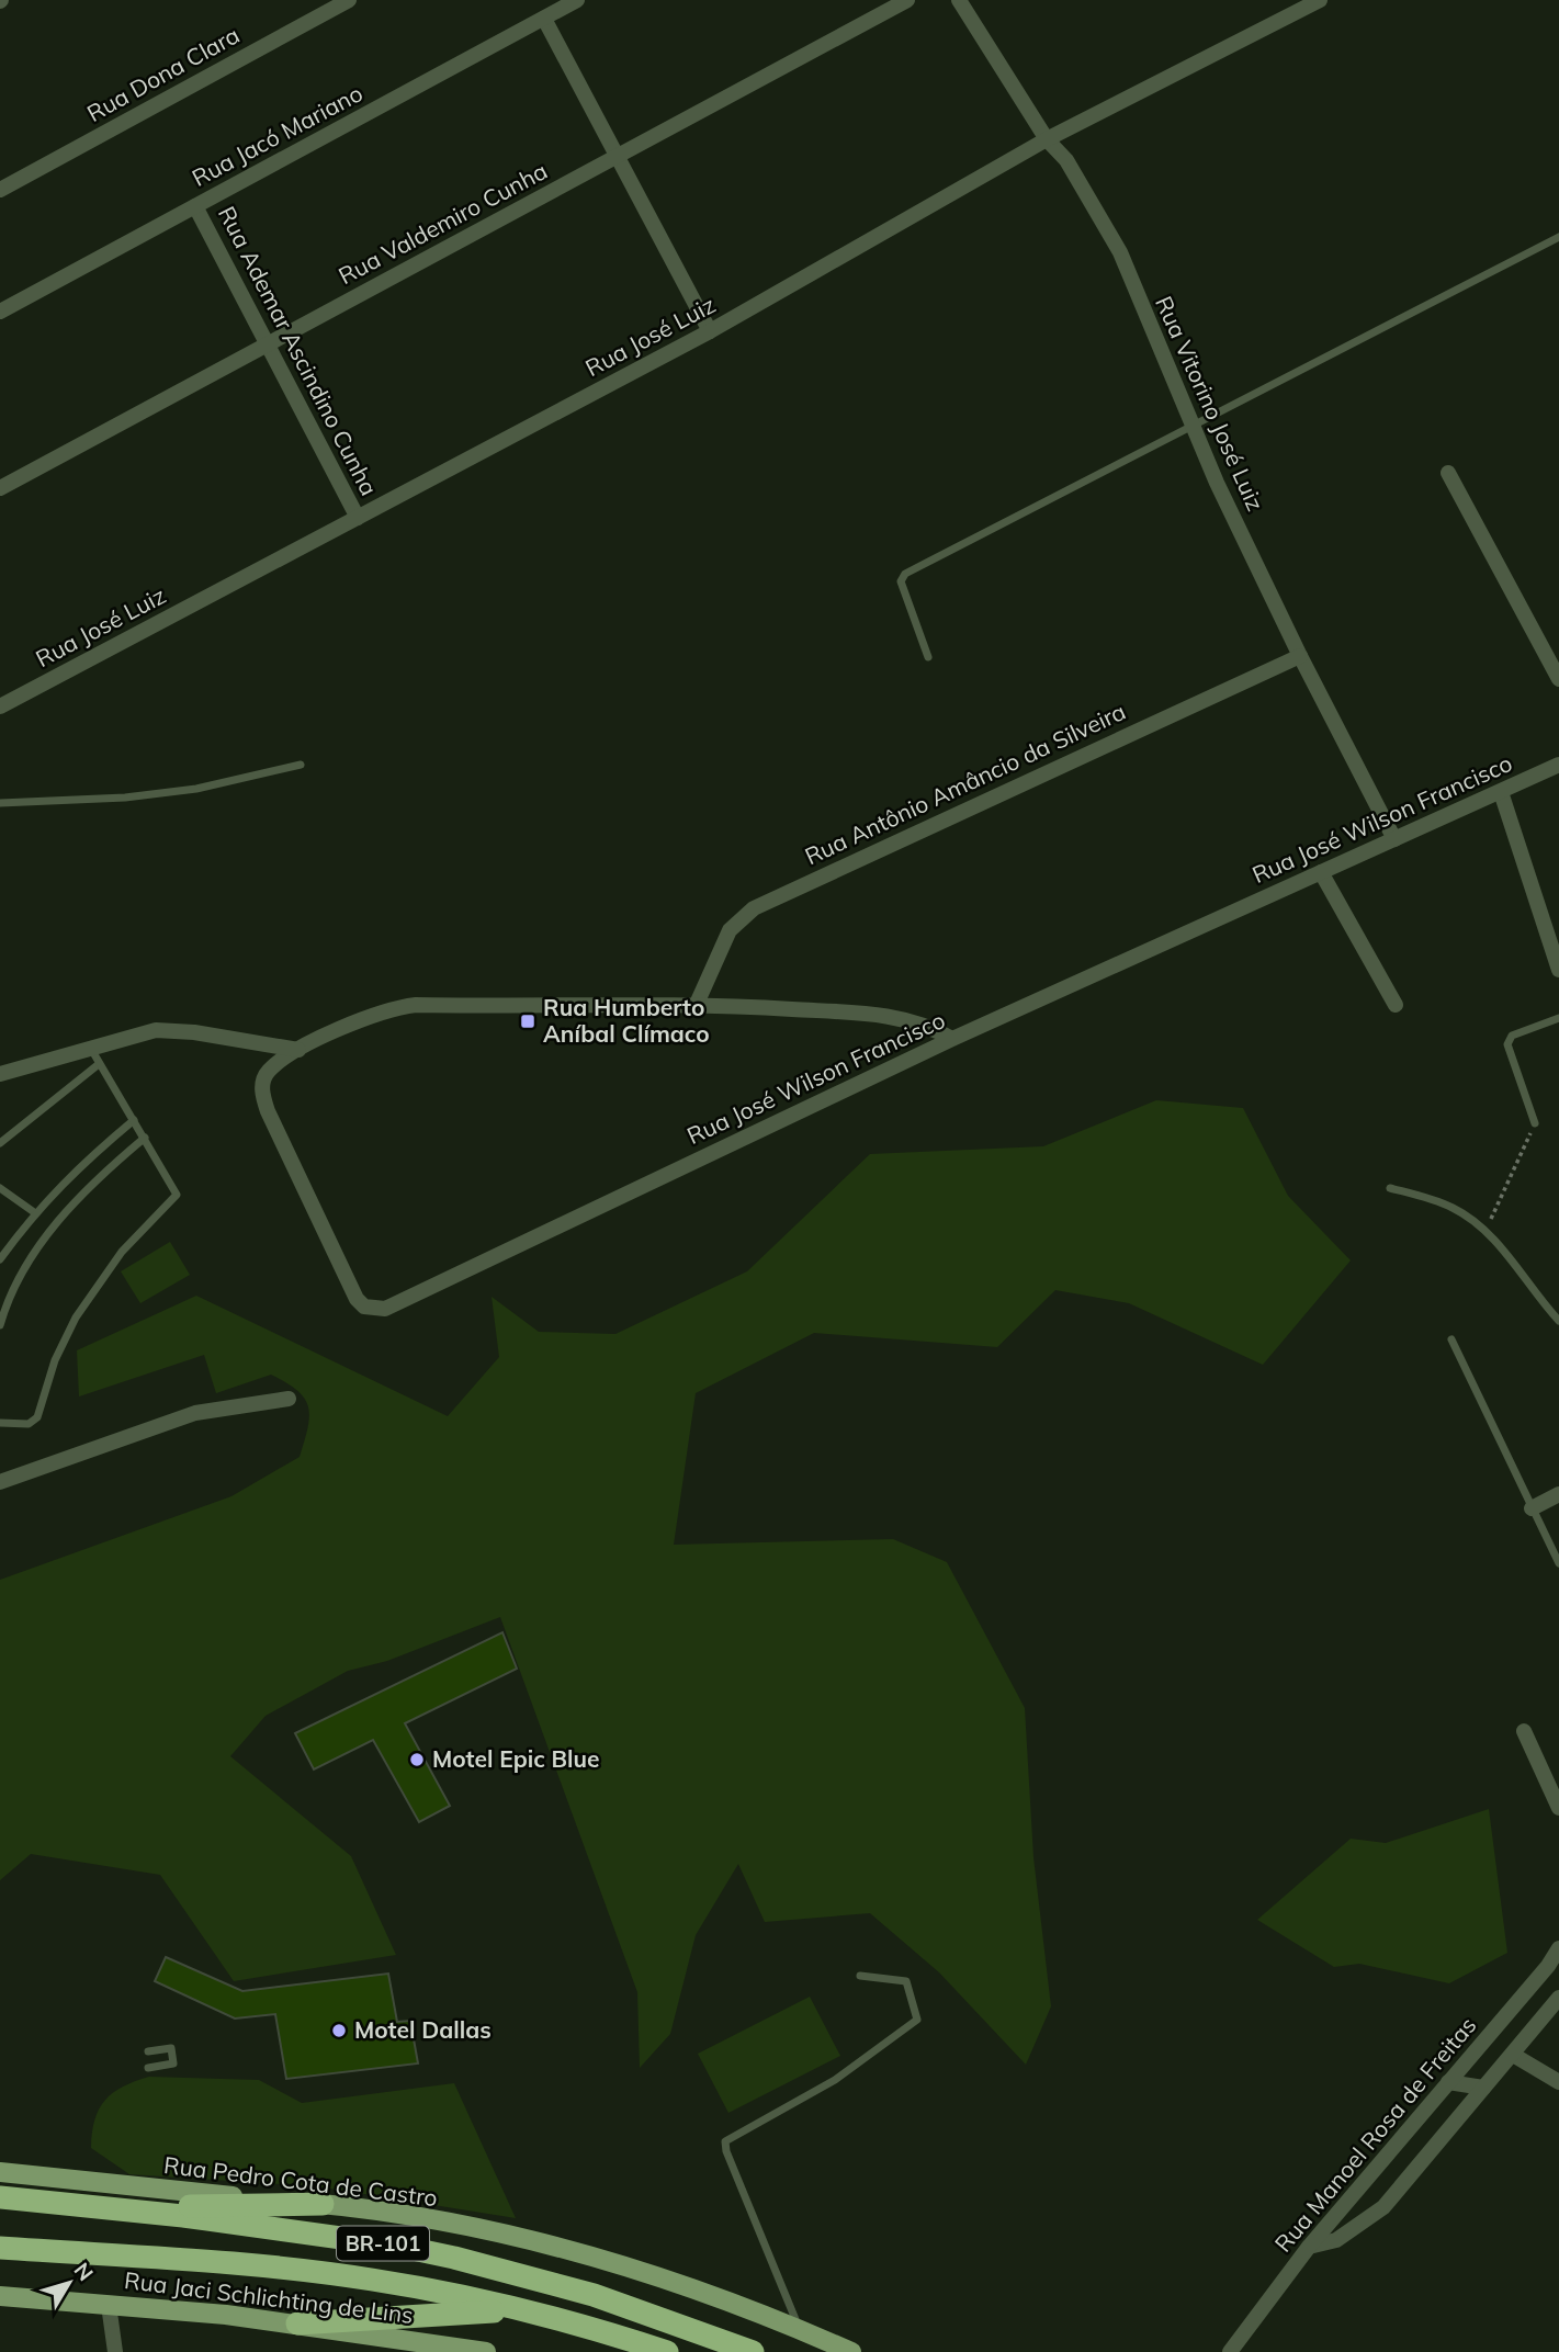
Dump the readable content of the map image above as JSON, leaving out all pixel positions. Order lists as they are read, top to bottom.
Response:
{
  "streets": {
    "highway": ["BR-101"],
    "main road": ["Rua Pedro Cota de Castro", "Rua Jaci Schlichting de Lins"],
    "street": [
      "Rua Dona Clara",
      "Rua Jacó Mariano",
      "Rua Valdemiro Cunha",
      "Rua José Luiz",
      "Rua Ademar Ascindino Cunha",
      "Rua Vitorino José Luiz",
      "Rua Antônio Amâncio da Silveira",
      "Rua José Wilson Francisco",
      "Rua Manoel Rosa de Freitas"
    ]
  },
  "crossings": [
    ["Rua Jacó Mariano", "Rua Ademar Ascindino Cunha"],
    ["Rua Valdemiro Cunha", "Rua Ademar Ascindino Cunha"],
    ["Rua José Luiz", "Rua Ademar Ascindino Cunha"],
    ["Rua José Luiz", "Rua Vitorino José Luiz"],
    ["Rua Vitorino José Luiz", "Rua Antônio Amâncio da Silveira"],
    ["Rua Vitorino José Luiz", "Rua José Wilson Francisco"]
  ],
  "places": {
    "transit": ["Rua Humberto Aníbal Clímaco"],
    "other": ["Motel Epic Blue", "Motel Dallas"]
  },
  "north": "top right"
}
